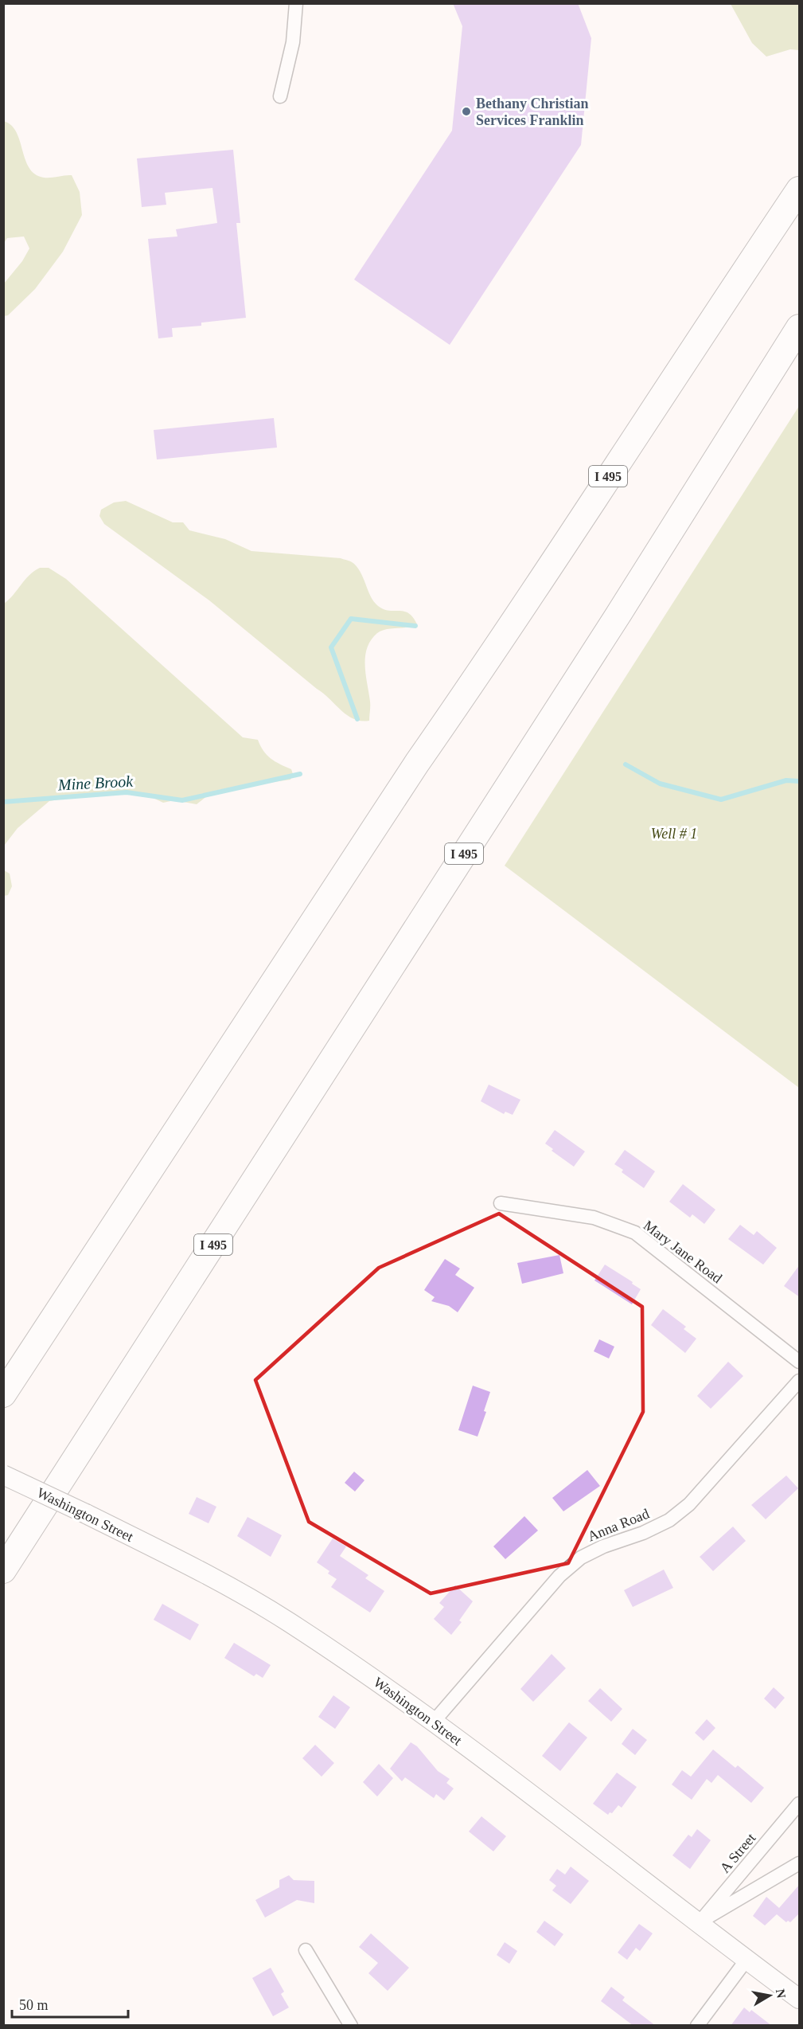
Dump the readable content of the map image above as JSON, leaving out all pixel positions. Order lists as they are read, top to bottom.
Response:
{
  "streets": {
    "highway": ["I 495"],
    "main road": ["Washington Street"],
    "street": ["Mary Jane Road", "Anna Road", "A Street"]
  },
  "crossings": [
    ["Washington Street", "Anna Road"],
    ["Washington Street", "A Street"]
  ],
  "water": ["Mine Brook"],
  "parks": ["Well # 1"],
  "places": ["Bethany Christian Services Franklin"],
  "scale_bar": "50 m",
  "north": "right"
}
